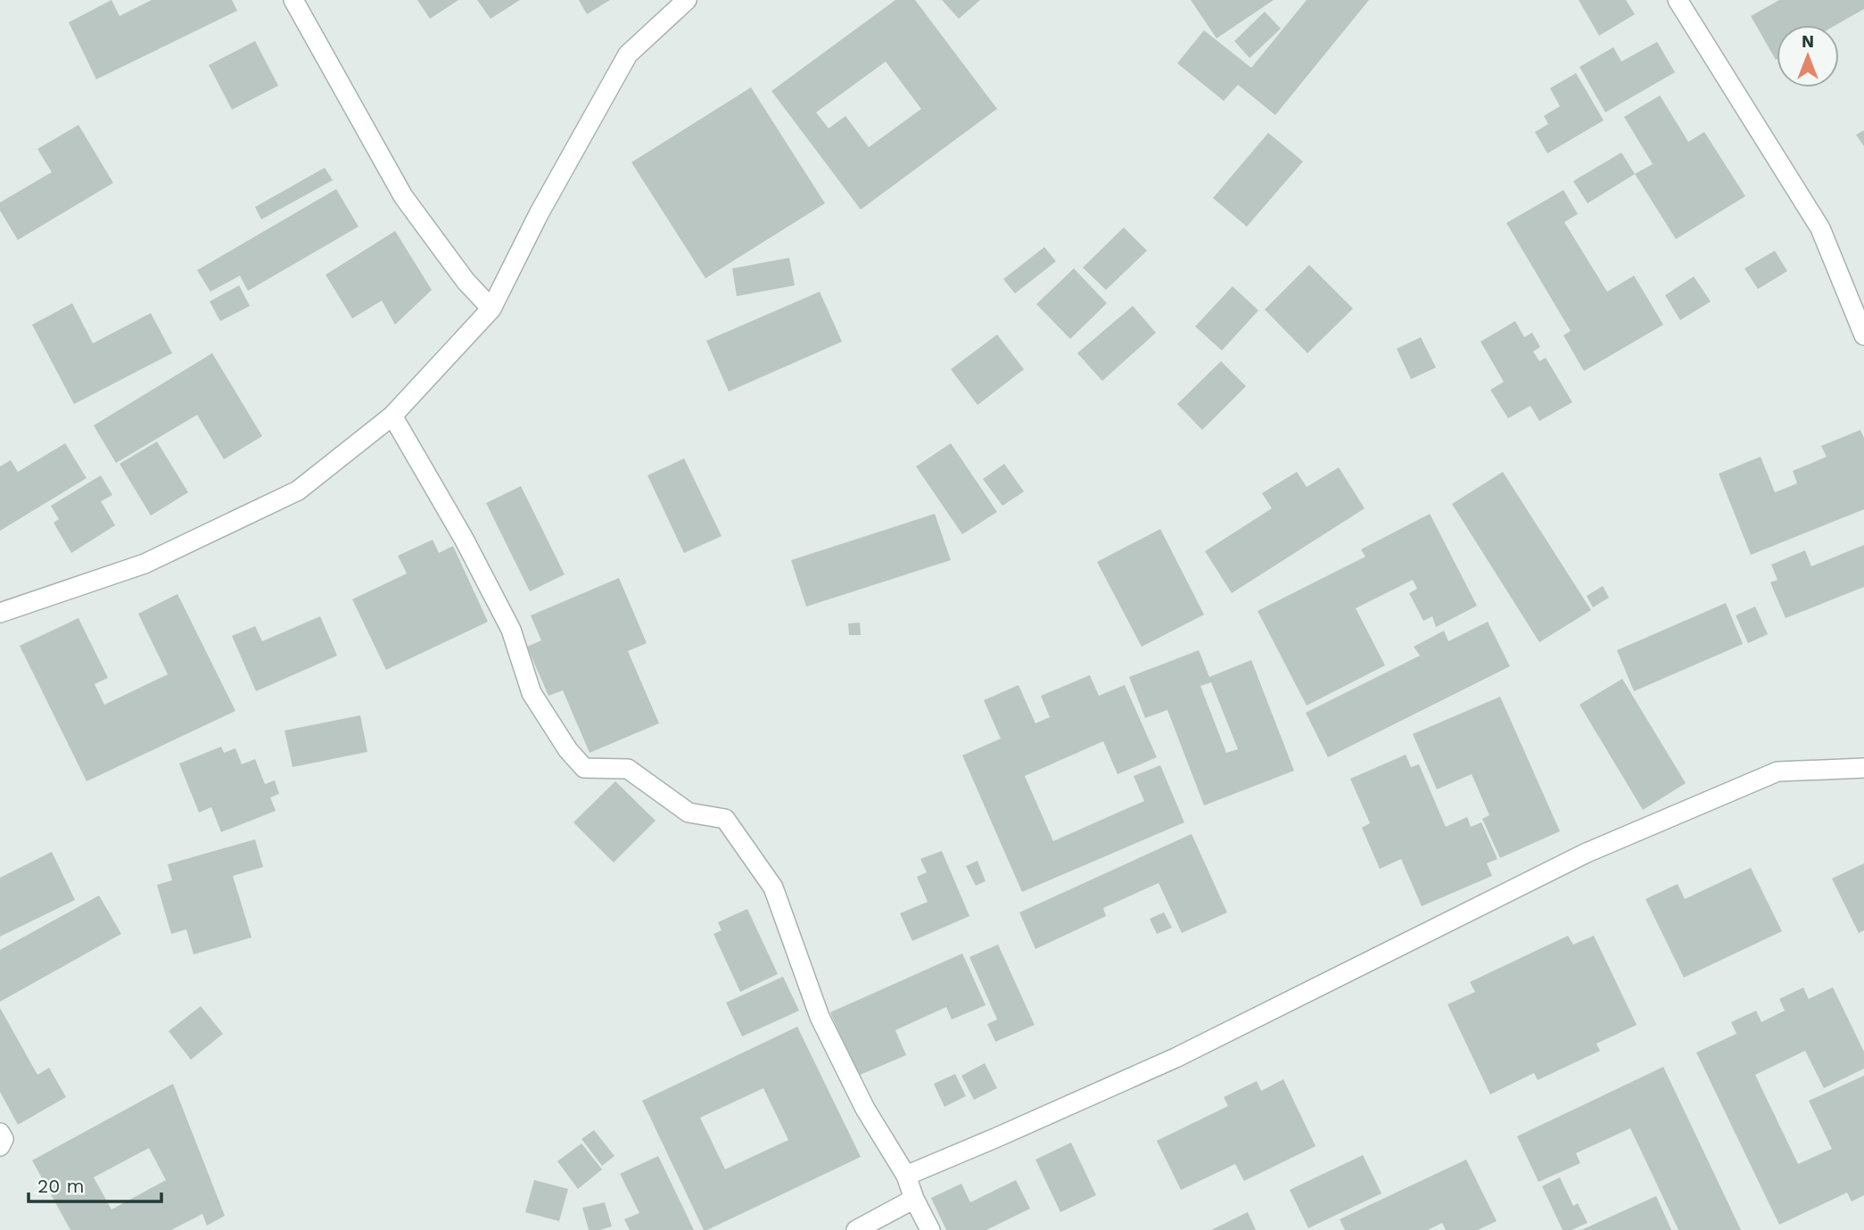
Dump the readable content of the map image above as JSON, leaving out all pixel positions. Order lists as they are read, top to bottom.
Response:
{
  "scale_bar": "20 m",
  "north": "top"
}
